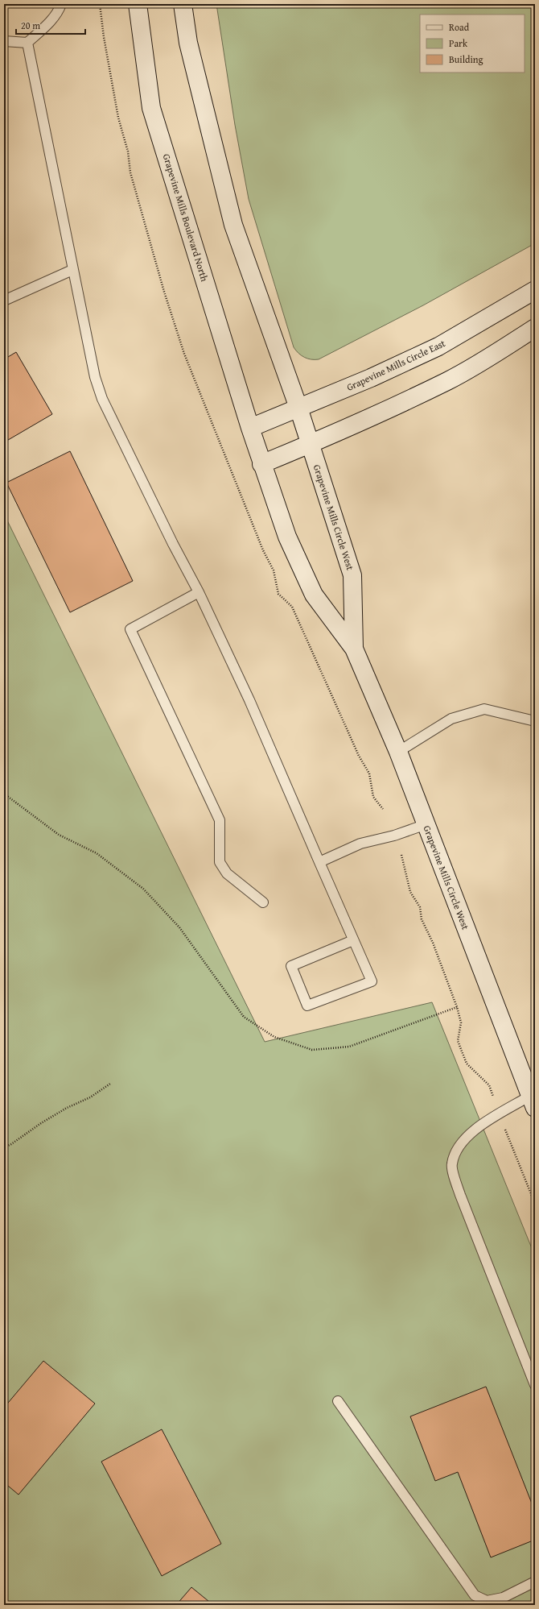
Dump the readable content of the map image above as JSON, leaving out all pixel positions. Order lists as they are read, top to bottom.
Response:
{
  "streets": {
    "street": ["Grapevine Mills Boulevard North", "Grapevine Mills Circle East", "Grapevine Mills Circle West"]
  },
  "crossings": [
    ["Grapevine Mills Boulevard North", "Grapevine Mills Circle East"],
    ["Grapevine Mills Boulevard North", "Grapevine Mills Circle West"],
    ["Grapevine Mills Circle East", "Grapevine Mills Circle West"]
  ],
  "legend": ["Road", "Park", "Building"],
  "scale_bar": "20 m"
}
